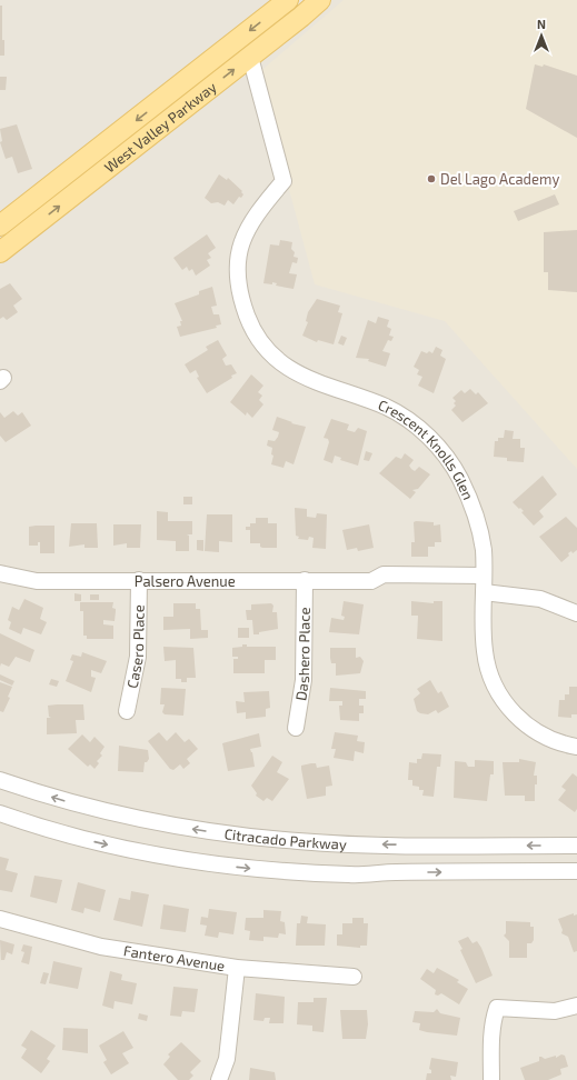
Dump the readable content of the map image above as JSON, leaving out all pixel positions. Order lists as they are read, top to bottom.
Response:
{
  "streets": {
    "main road": ["West Valley Parkway"],
    "street": [
      "Crescent Knolls Glen",
      "Palsero Avenue",
      "Casero Place",
      "Dashero Place",
      "Citracado Parkway",
      "Fantero Avenue"
    ]
  },
  "crossings": [
    ["West Valley Parkway", "Crescent Knolls Glen"],
    ["Crescent Knolls Glen", "Palsero Avenue"],
    ["Palsero Avenue", "Casero Place"],
    ["Palsero Avenue", "Dashero Place"]
  ],
  "places": ["Del Lago Academy"],
  "north": "top"
}
